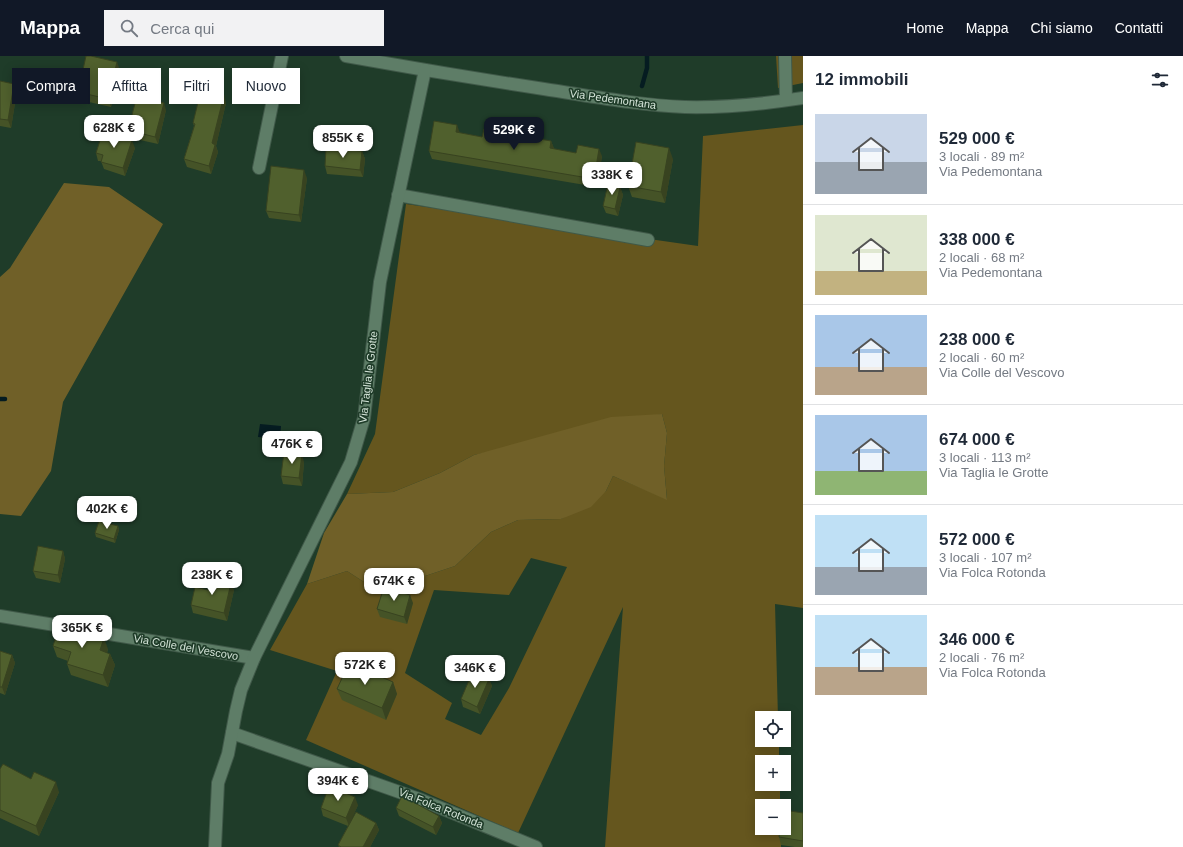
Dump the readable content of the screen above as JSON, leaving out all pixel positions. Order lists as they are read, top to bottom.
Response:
{
  "streets": {
    "street": [
      "Via Pedemontana",
      "Via Taglia le Grotte",
      "Via Colle del Vescovo",
      "Via Folca Rotonda"
    ]
  },
  "crossings": [
    ["Via Pedemontana", "Via Taglia le Grotte"],
    ["Via Taglia le Grotte", "Via Colle del Vescovo"],
    ["Via Taglia le Grotte", "Via Folca Rotonda"]
  ],
  "page": {
    "header": "Mappa",
    "search": "Cerca qui",
    "nav": [
      "Home",
      "Mappa",
      "Chi siamo",
      "Contatti"
    ],
    "heading": "12 immobili",
    "chip": [
      "Compra",
      "Affitta",
      "Filtri",
      "Nuovo"
    ],
    "list": [
      {
        "name": "529 000 €",
        "note": "3 locali · 89 m² · Via Pedemontana"
      },
      {
        "name": "338 000 €",
        "note": "2 locali · 68 m² · Via Pedemontana"
      },
      {
        "name": "238 000 €",
        "note": "2 locali · 60 m² · Via Colle del Vescovo"
      },
      {
        "name": "674 000 €",
        "note": "3 locali · 113 m² · Via Taglia le Grotte"
      },
      {
        "name": "572 000 €",
        "note": "3 locali · 107 m² · Via Folca Rotonda"
      },
      {
        "name": "346 000 €",
        "note": "2 locali · 76 m² · Via Folca Rotonda"
      }
    ],
    "price": [
      "628K €",
      "529K €",
      "855K €",
      "338K €",
      "476K €",
      "402K €",
      "238K €",
      "674K €",
      "365K €",
      "572K €",
      "346K €",
      "394K €"
    ],
    "map_buttons": ["+", "−"]
  }
}
